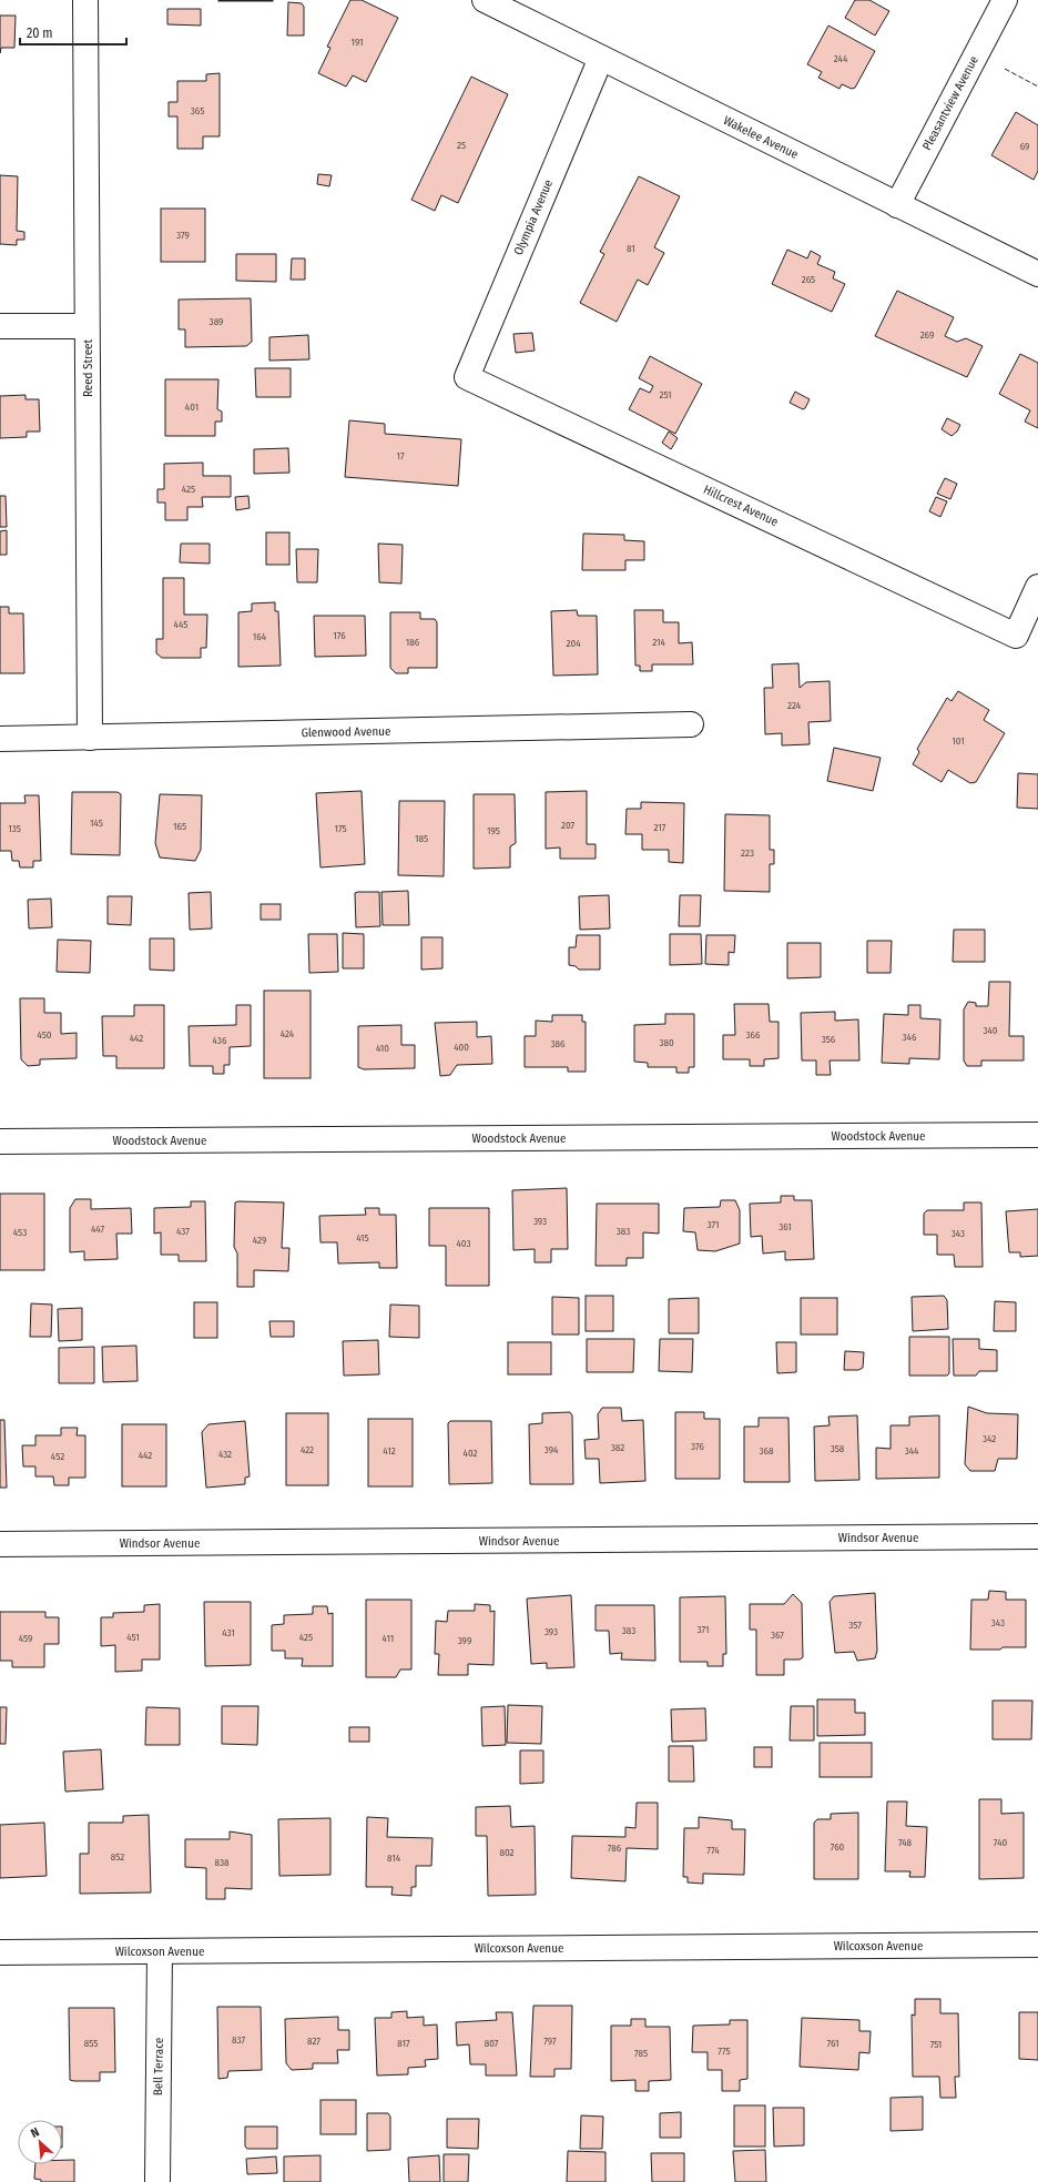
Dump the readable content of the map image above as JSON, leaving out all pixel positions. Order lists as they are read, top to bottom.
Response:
{
  "streets": {
    "street": [
      "Pleasantview Avenue",
      "Wakelee Avenue",
      "Olympia Avenue",
      "Reed Street",
      "Hillcrest Avenue",
      "Glenwood Avenue",
      "Woodstock Avenue",
      "Windsor Avenue",
      "Wilcoxson Avenue",
      "Bell Terrace"
    ]
  },
  "crossings": [
    ["Pleasantview Avenue", "Wakelee Avenue"],
    ["Wakelee Avenue", "Olympia Avenue"],
    ["Olympia Avenue", "Hillcrest Avenue"],
    ["Reed Street", "Glenwood Avenue"],
    ["Wilcoxson Avenue", "Bell Terrace"]
  ],
  "house_numbers": [
    "191",
    "244",
    "365",
    "25",
    "69",
    "379",
    "81",
    "265",
    "389",
    "269",
    "251",
    "401",
    "17",
    "425",
    "445",
    "176",
    "164",
    "186",
    "214",
    "204",
    "224",
    "101",
    "145",
    "207",
    "165",
    "217",
    "135",
    "175",
    "195",
    "185",
    "223",
    "340",
    "424",
    "450",
    "366",
    "346",
    "442",
    "356",
    "436",
    "380",
    "386",
    "400",
    "410",
    "393",
    "371",
    "361",
    "447",
    "437",
    "383",
    "453",
    "343",
    "415",
    "429",
    "403",
    "342",
    "376",
    "382",
    "358",
    "422",
    "394",
    "412",
    "368",
    "344",
    "402",
    "432",
    "442",
    "452",
    "343",
    "357",
    "371",
    "383",
    "393",
    "431",
    "367",
    "451",
    "425",
    "459",
    "411",
    "399",
    "748",
    "740",
    "760",
    "786",
    "774",
    "802",
    "852",
    "814",
    "838",
    "837",
    "827",
    "797",
    "855",
    "817",
    "807",
    "761",
    "751",
    "775",
    "785"
  ],
  "scale_bar": "20 m",
  "north": "top left"
}
